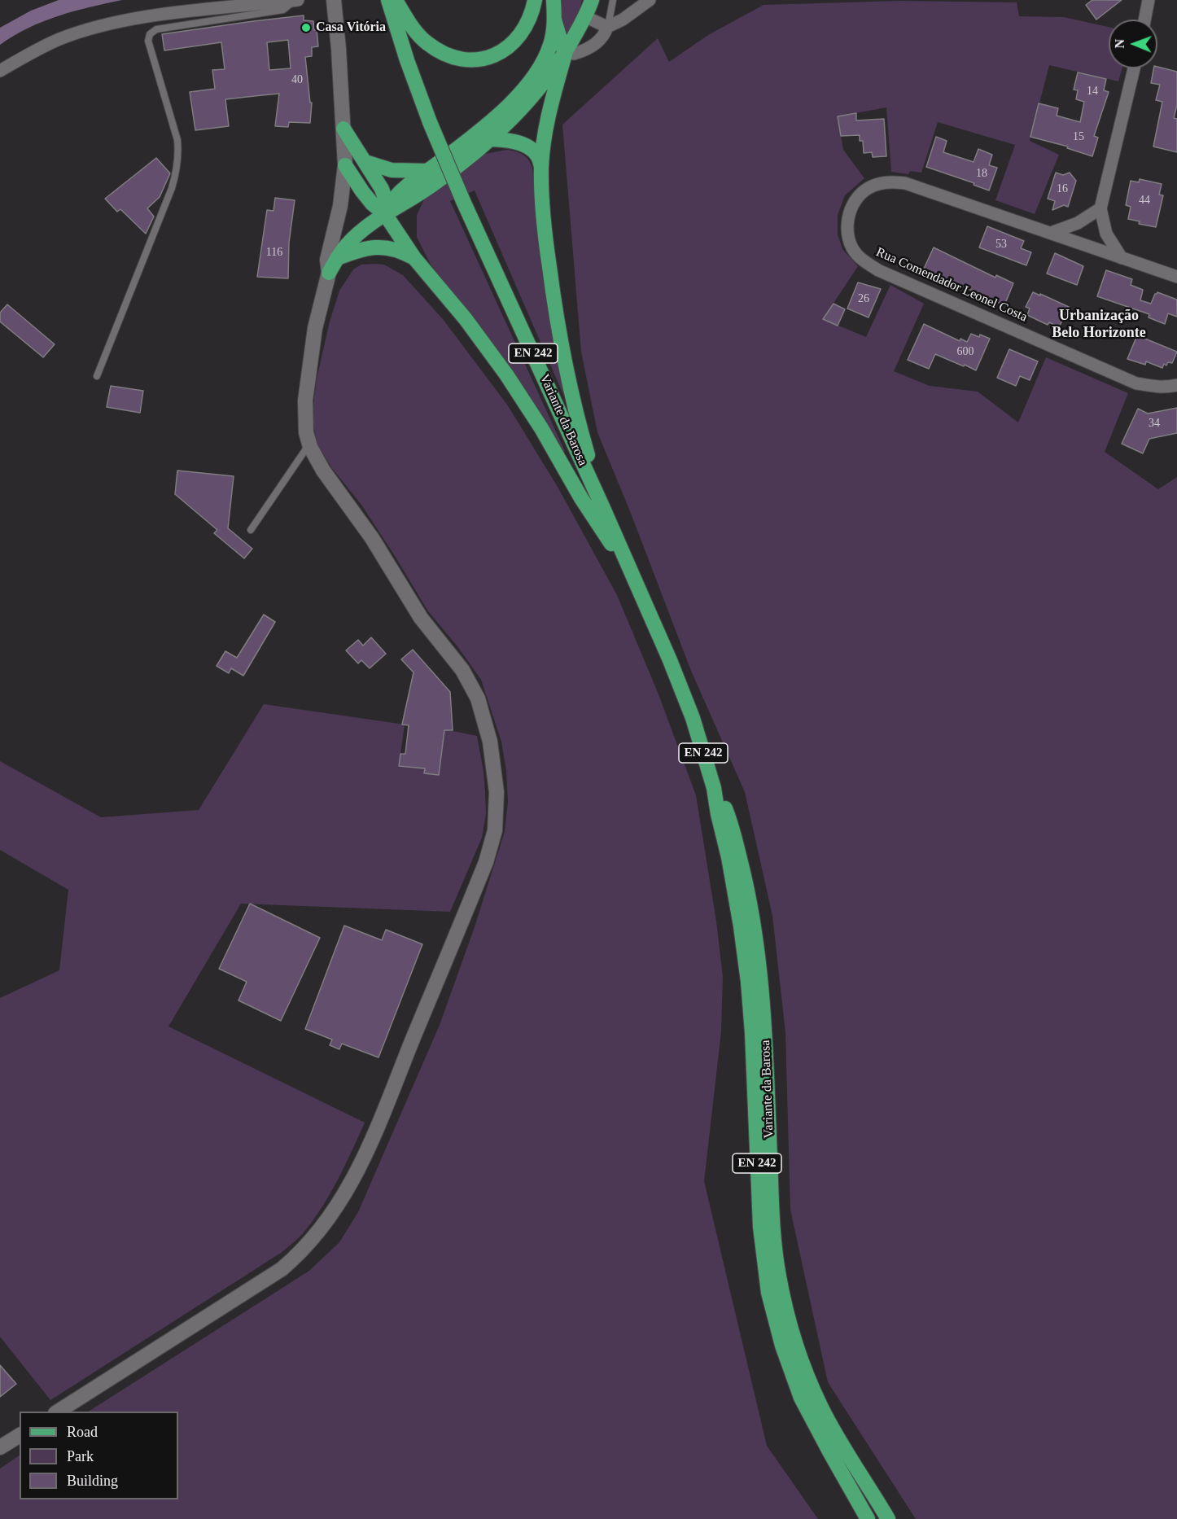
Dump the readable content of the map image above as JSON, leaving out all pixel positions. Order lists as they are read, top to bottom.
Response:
{
  "streets": {
    "main road": ["EN 242", "Variante da Barosa"],
    "street": ["Rua Comendador Leonel Costa"]
  },
  "districts": ["Urbanização Belo Horizonte"],
  "places": ["Casa Vitória"],
  "house_numbers": [
    "40",
    "14",
    "15",
    "18",
    "16",
    "44",
    "53",
    "116",
    "26",
    "600",
    "34"
  ],
  "legend": ["Road", "Park", "Building"],
  "north": "left"
}
